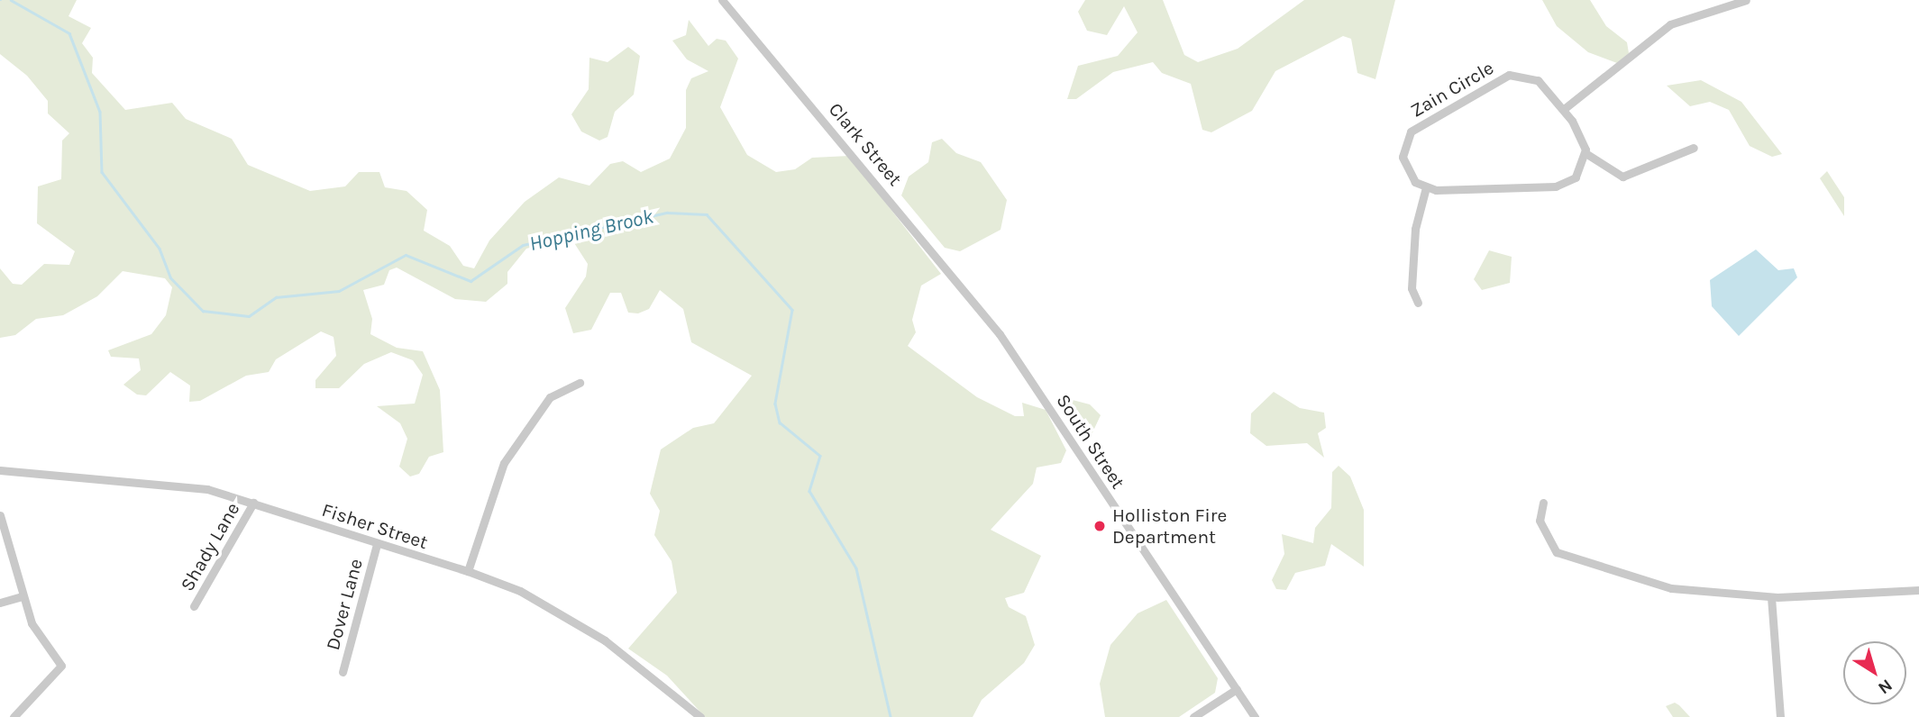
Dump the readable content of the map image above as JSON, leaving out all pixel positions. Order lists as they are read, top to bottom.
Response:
{
  "streets": {
    "street": [
      "Zain Circle",
      "Clark Street",
      "South Street",
      "Fisher Street",
      "Shady Lane",
      "Dover Lane"
    ]
  },
  "crossings": [
    ["Clark Street", "South Street"],
    ["Fisher Street", "Shady Lane"],
    ["Fisher Street", "Dover Lane"]
  ],
  "water": ["Hopping Brook"],
  "places": ["Holliston Fire Department"],
  "north": "bottom right"
}
